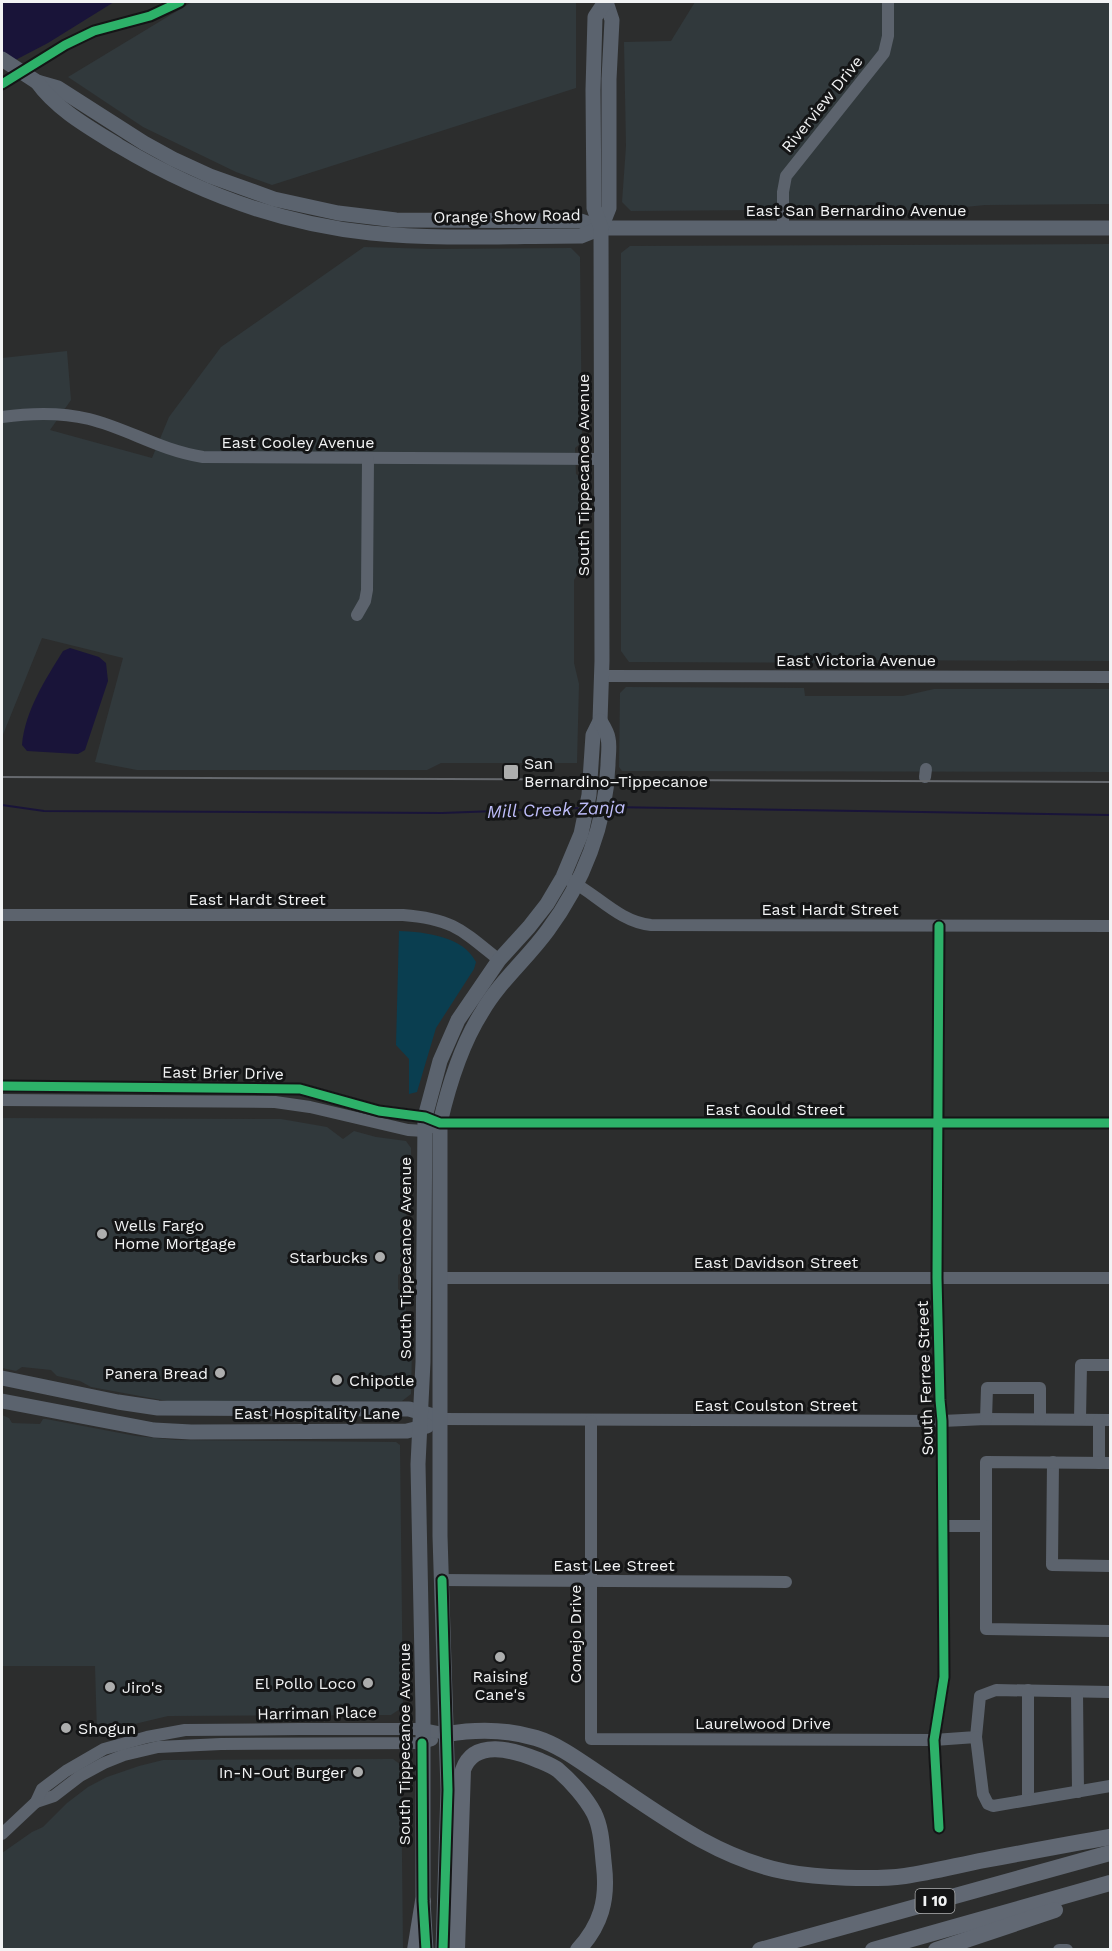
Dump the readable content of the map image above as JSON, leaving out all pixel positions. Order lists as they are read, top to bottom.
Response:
{
  "streets": {
    "highway": ["I 10"],
    "main road": [
      "East San Bernardino Avenue",
      "Orange Show Road",
      "South Tippecanoe Avenue",
      "East Hospitality Lane"
    ],
    "street": [
      "Riverview Drive",
      "East Cooley Avenue",
      "East Victoria Avenue",
      "East Hardt Street",
      "East Brier Drive",
      "East Gould Street",
      "East Davidson Street",
      "South Ferree Street",
      "East Coulston Street",
      "East Lee Street",
      "Conejo Drive",
      "Harriman Place",
      "Laurelwood Drive"
    ]
  },
  "crossings": [
    ["Riverview Drive", "East San Bernardino Avenue"],
    ["East San Bernardino Avenue", "Orange Show Road"],
    ["East San Bernardino Avenue", "South Tippecanoe Avenue"],
    ["Orange Show Road", "South Tippecanoe Avenue"],
    ["East Cooley Avenue", "South Tippecanoe Avenue"],
    ["South Tippecanoe Avenue", "East Victoria Avenue"],
    ["South Tippecanoe Avenue", "East Hardt Street"],
    ["South Tippecanoe Avenue", "East Brier Drive"],
    ["South Tippecanoe Avenue", "East Gould Street"],
    ["South Tippecanoe Avenue", "East Davidson Street"],
    ["South Tippecanoe Avenue", "East Coulston Street"],
    ["South Tippecanoe Avenue", "East Hospitality Lane"],
    ["South Tippecanoe Avenue", "East Lee Street"],
    ["South Tippecanoe Avenue", "Harriman Place"],
    ["East Hardt Street", "South Ferree Street"],
    ["East Brier Drive", "East Gould Street"],
    ["East Gould Street", "South Ferree Street"],
    ["East Davidson Street", "South Ferree Street"],
    ["South Ferree Street", "East Coulston Street"],
    ["South Ferree Street", "Laurelwood Drive"],
    ["East Coulston Street", "East Hospitality Lane"],
    ["East Coulston Street", "Conejo Drive"],
    ["East Lee Street", "Conejo Drive"],
    ["Conejo Drive", "Laurelwood Drive"]
  ],
  "water": ["Mill Creek Zanja"],
  "places": {
    "transit": ["San Bernardino–Tippecanoe"],
    "other": [
      "Wells Fargo Home Mortgage",
      "Starbucks",
      "Panera Bread",
      "Chipotle",
      "Raising Cane's",
      "El Pollo Loco",
      "Jiro's",
      "Shogun",
      "In-N-Out Burger"
    ]
  }
}
